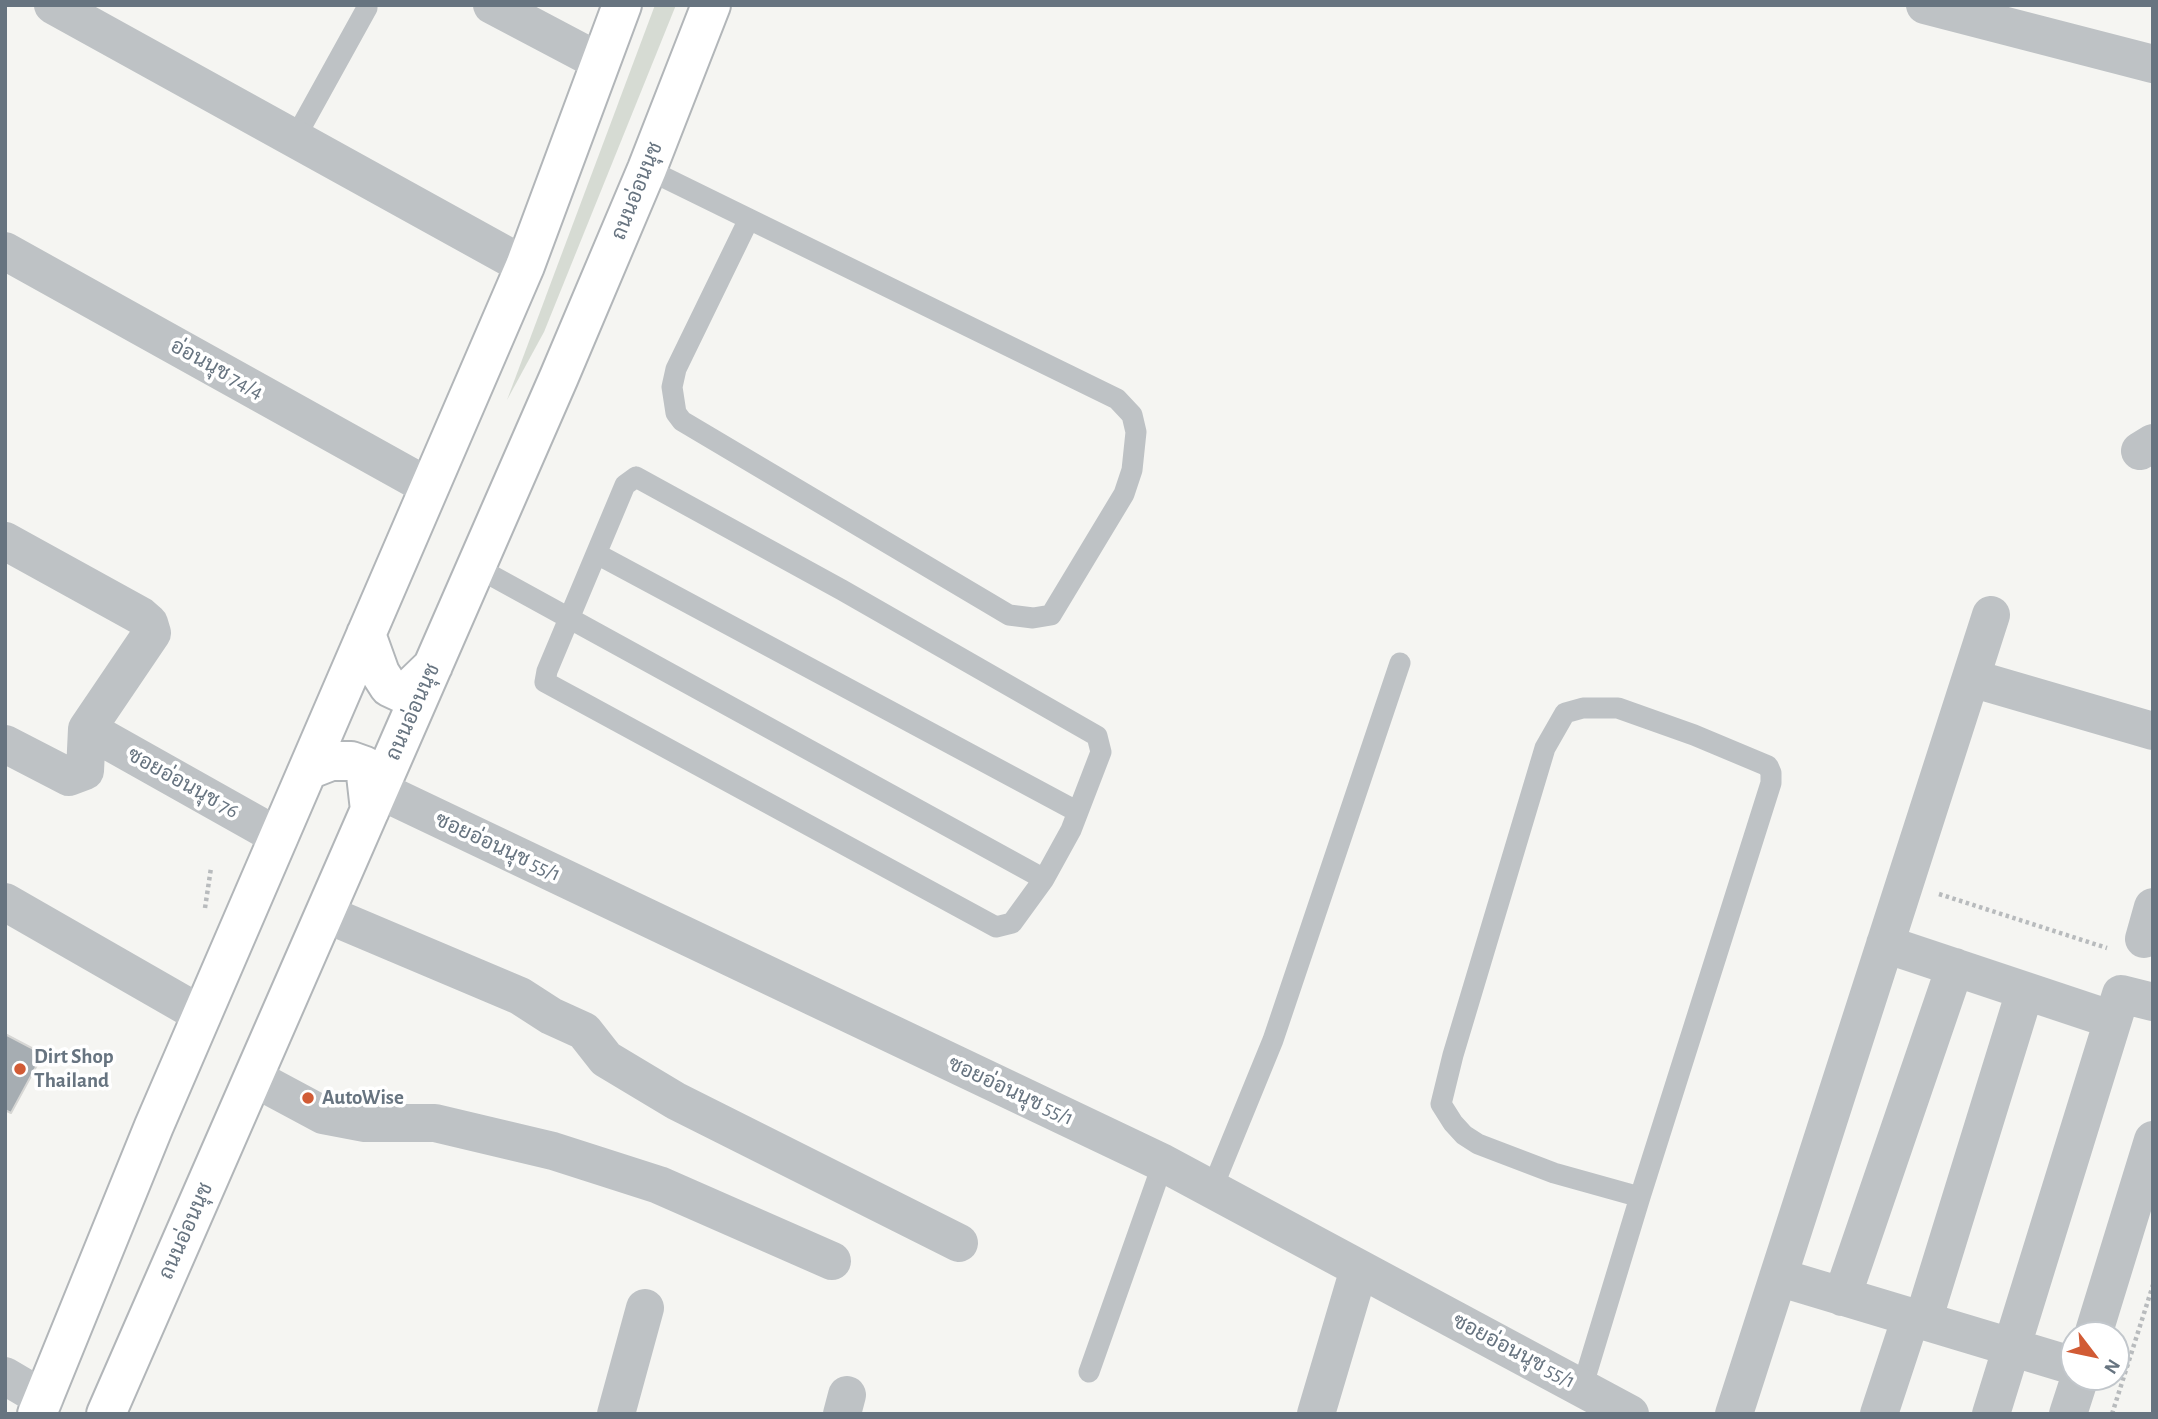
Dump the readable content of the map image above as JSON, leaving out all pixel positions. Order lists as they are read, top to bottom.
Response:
{
  "streets": {
    "main road": ["ถนนอ่อนนุช"],
    "street": ["อ่อนนุช 74/4", "ซอยอ่อนนุช 76", "ซอยอ่อนนุช 55/1"]
  },
  "crossings": [
    ["ถนนอ่อนนุช", "ซอยอ่อนนุช 55/1"]
  ],
  "places": ["Dirt Shop Thailand", "AutoWise"],
  "north": "bottom right"
}
